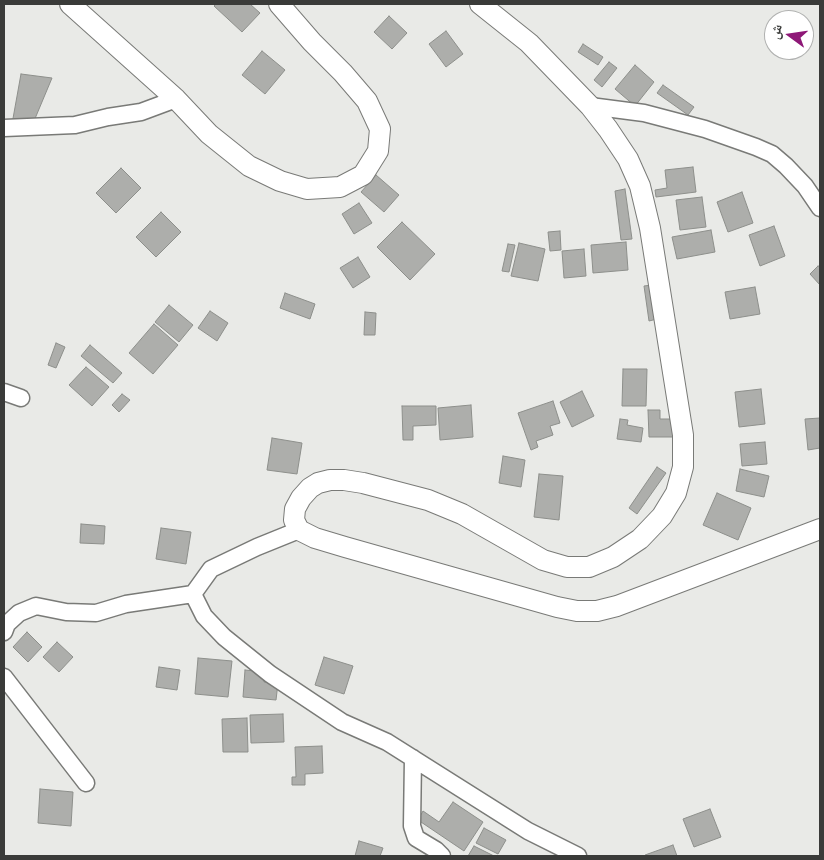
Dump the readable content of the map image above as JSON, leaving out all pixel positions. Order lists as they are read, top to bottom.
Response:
{
  "north": "left"
}
